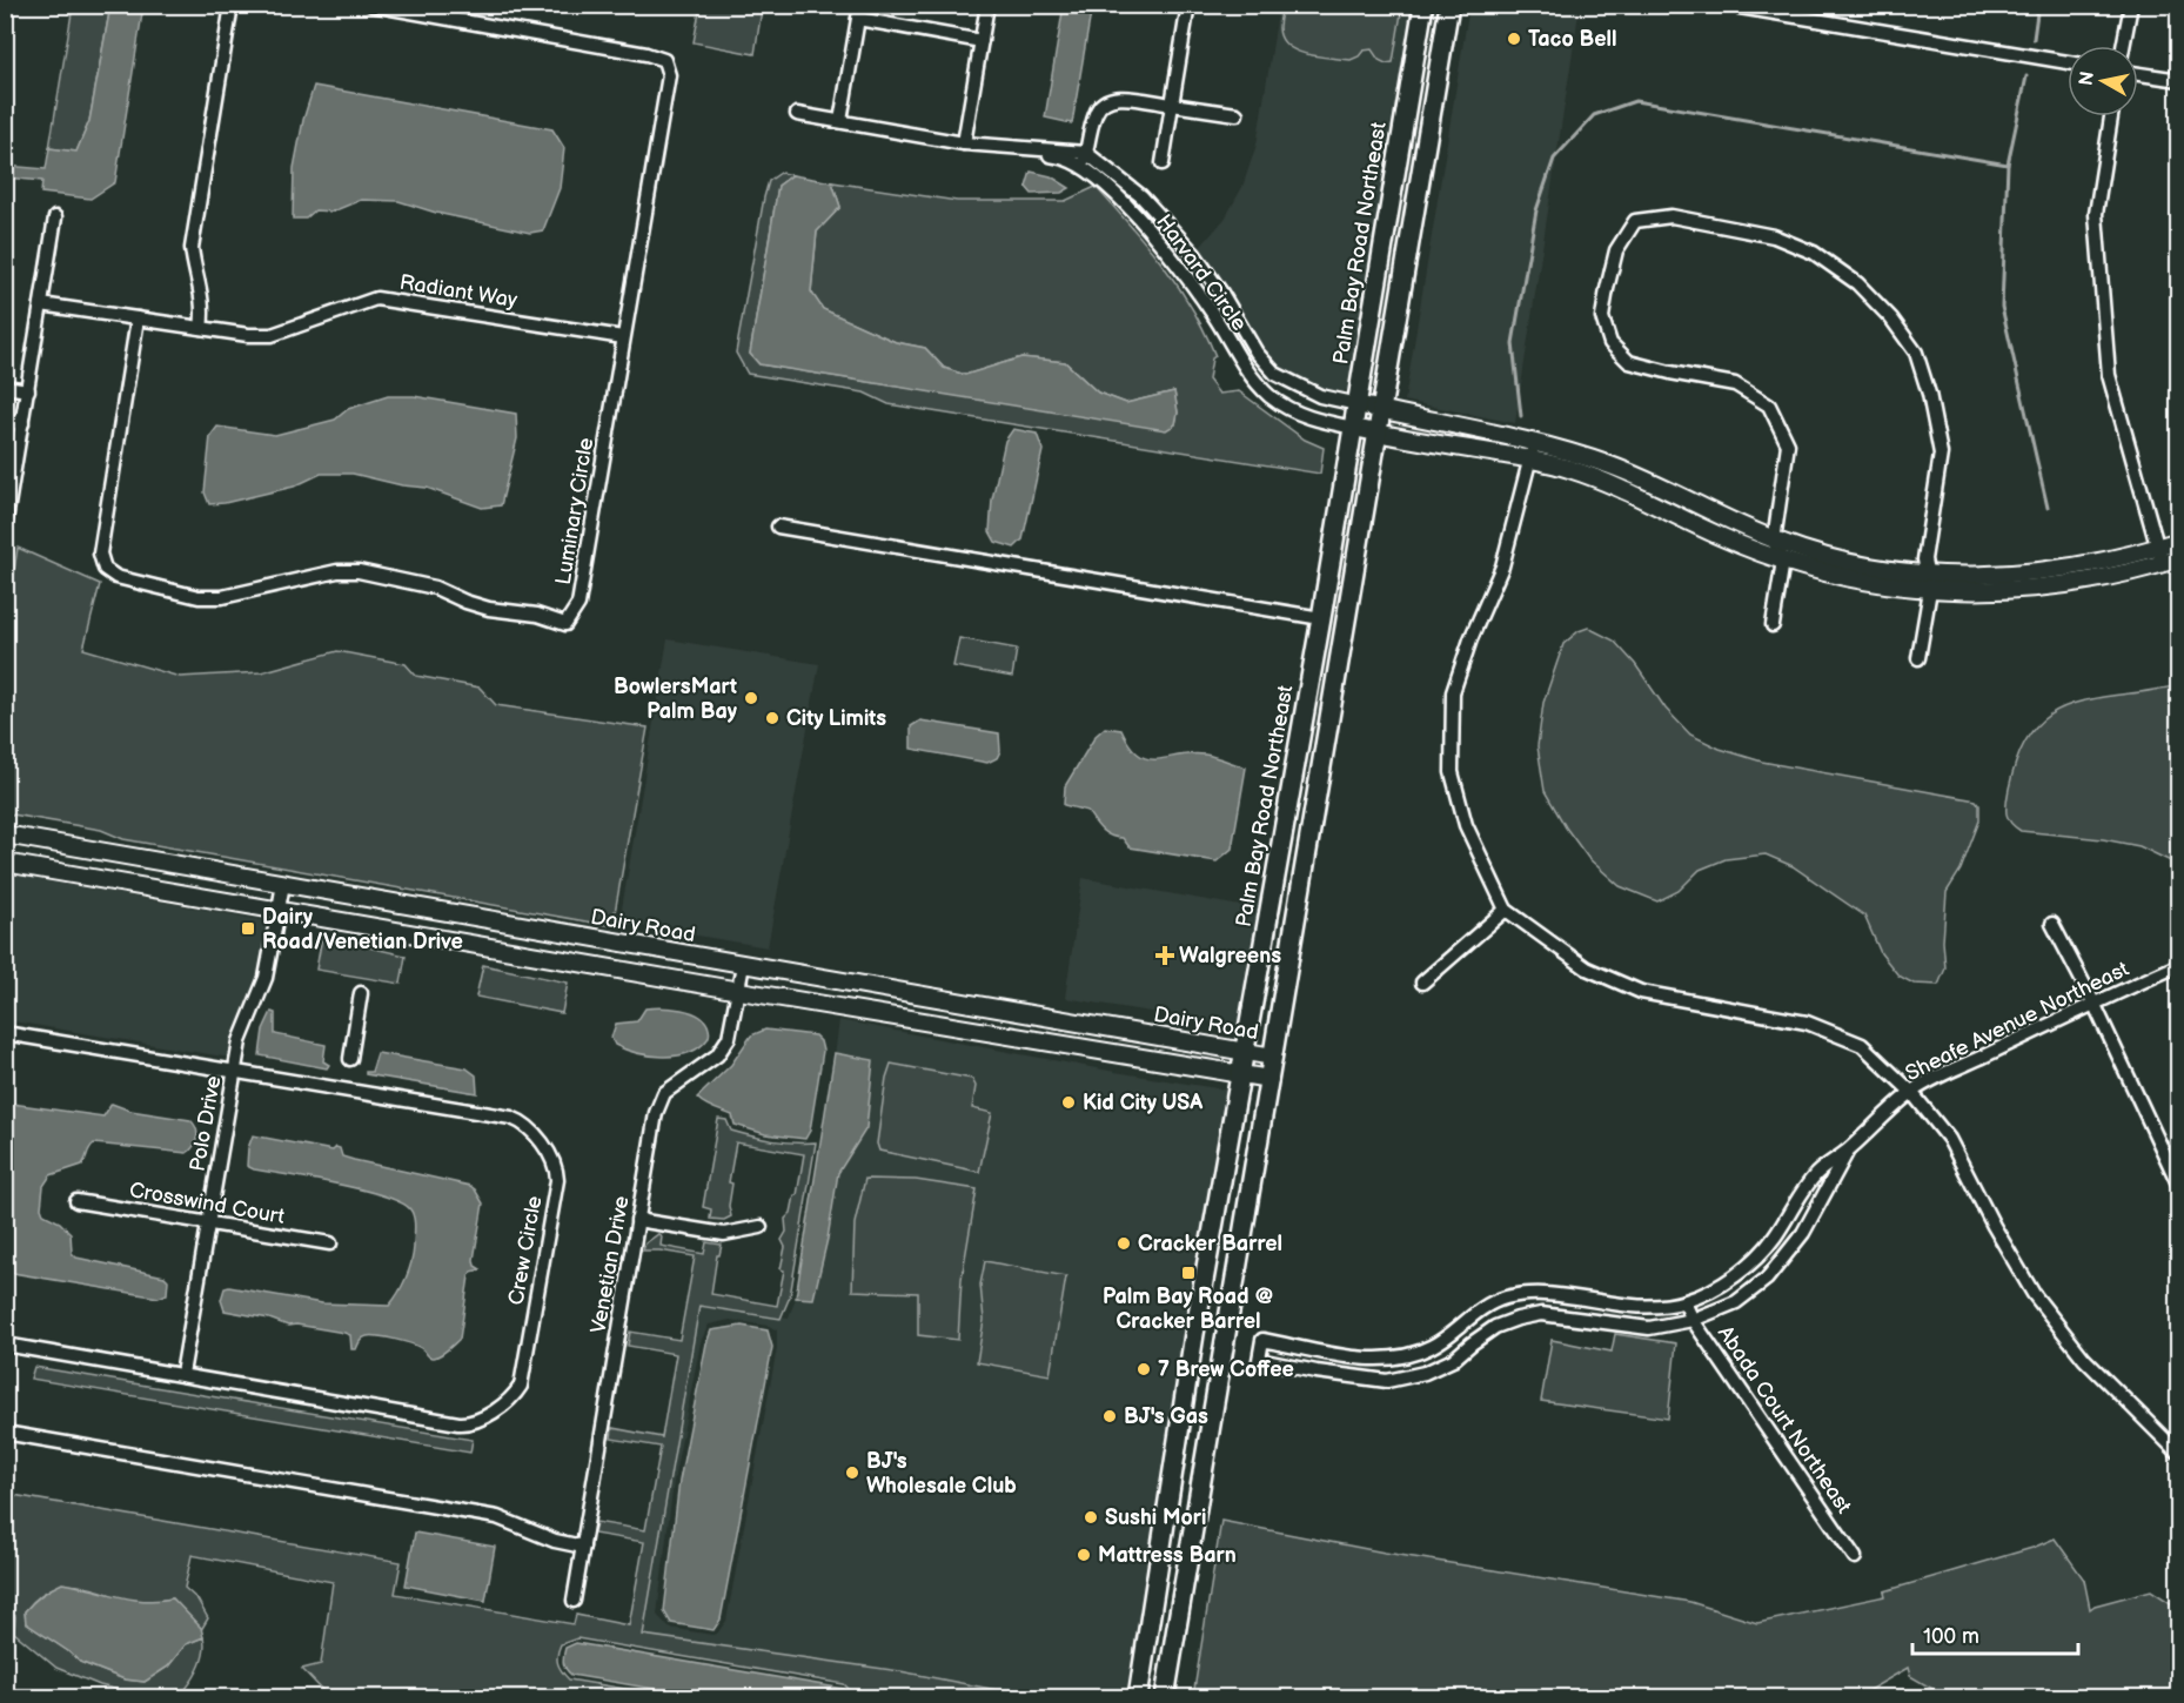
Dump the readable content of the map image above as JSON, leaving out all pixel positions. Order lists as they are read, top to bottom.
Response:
{
  "streets": {
    "main road": ["Palm Bay Road Northeast"],
    "street": [
      "Harvard Circle",
      "Radiant Way",
      "Luminary Circle",
      "Dairy Road",
      "Sheafe Avenue Northeast",
      "Polo Drive",
      "Crosswind Court",
      "Crew Circle",
      "Venetian Drive",
      "Abada Court Northeast"
    ]
  },
  "crossings": [
    ["Palm Bay Road Northeast", "Harvard Circle"],
    ["Palm Bay Road Northeast", "Dairy Road"],
    ["Radiant Way", "Luminary Circle"],
    ["Dairy Road", "Polo Drive"],
    ["Dairy Road", "Venetian Drive"],
    ["Sheafe Avenue Northeast", "Abada Court Northeast"],
    ["Polo Drive", "Crosswind Court"],
    ["Polo Drive", "Crew Circle"]
  ],
  "places": {
    "other": [
      "Taco Bell",
      "BowlersMart Palm Bay",
      "City Limits",
      "Kid City USA",
      "Cracker Barrel",
      "7 Brew Coffee",
      "BJ's Gas",
      "BJ's Wholesale Club",
      "Sushi Mori",
      "Mattress Barn"
    ],
    "transit": ["Dairy Road/Venetian Drive", "Palm Bay Road @ Cracker Barrel"],
    "health": ["Walgreens"]
  },
  "scale_bar": "100 m",
  "north": "left"
}
